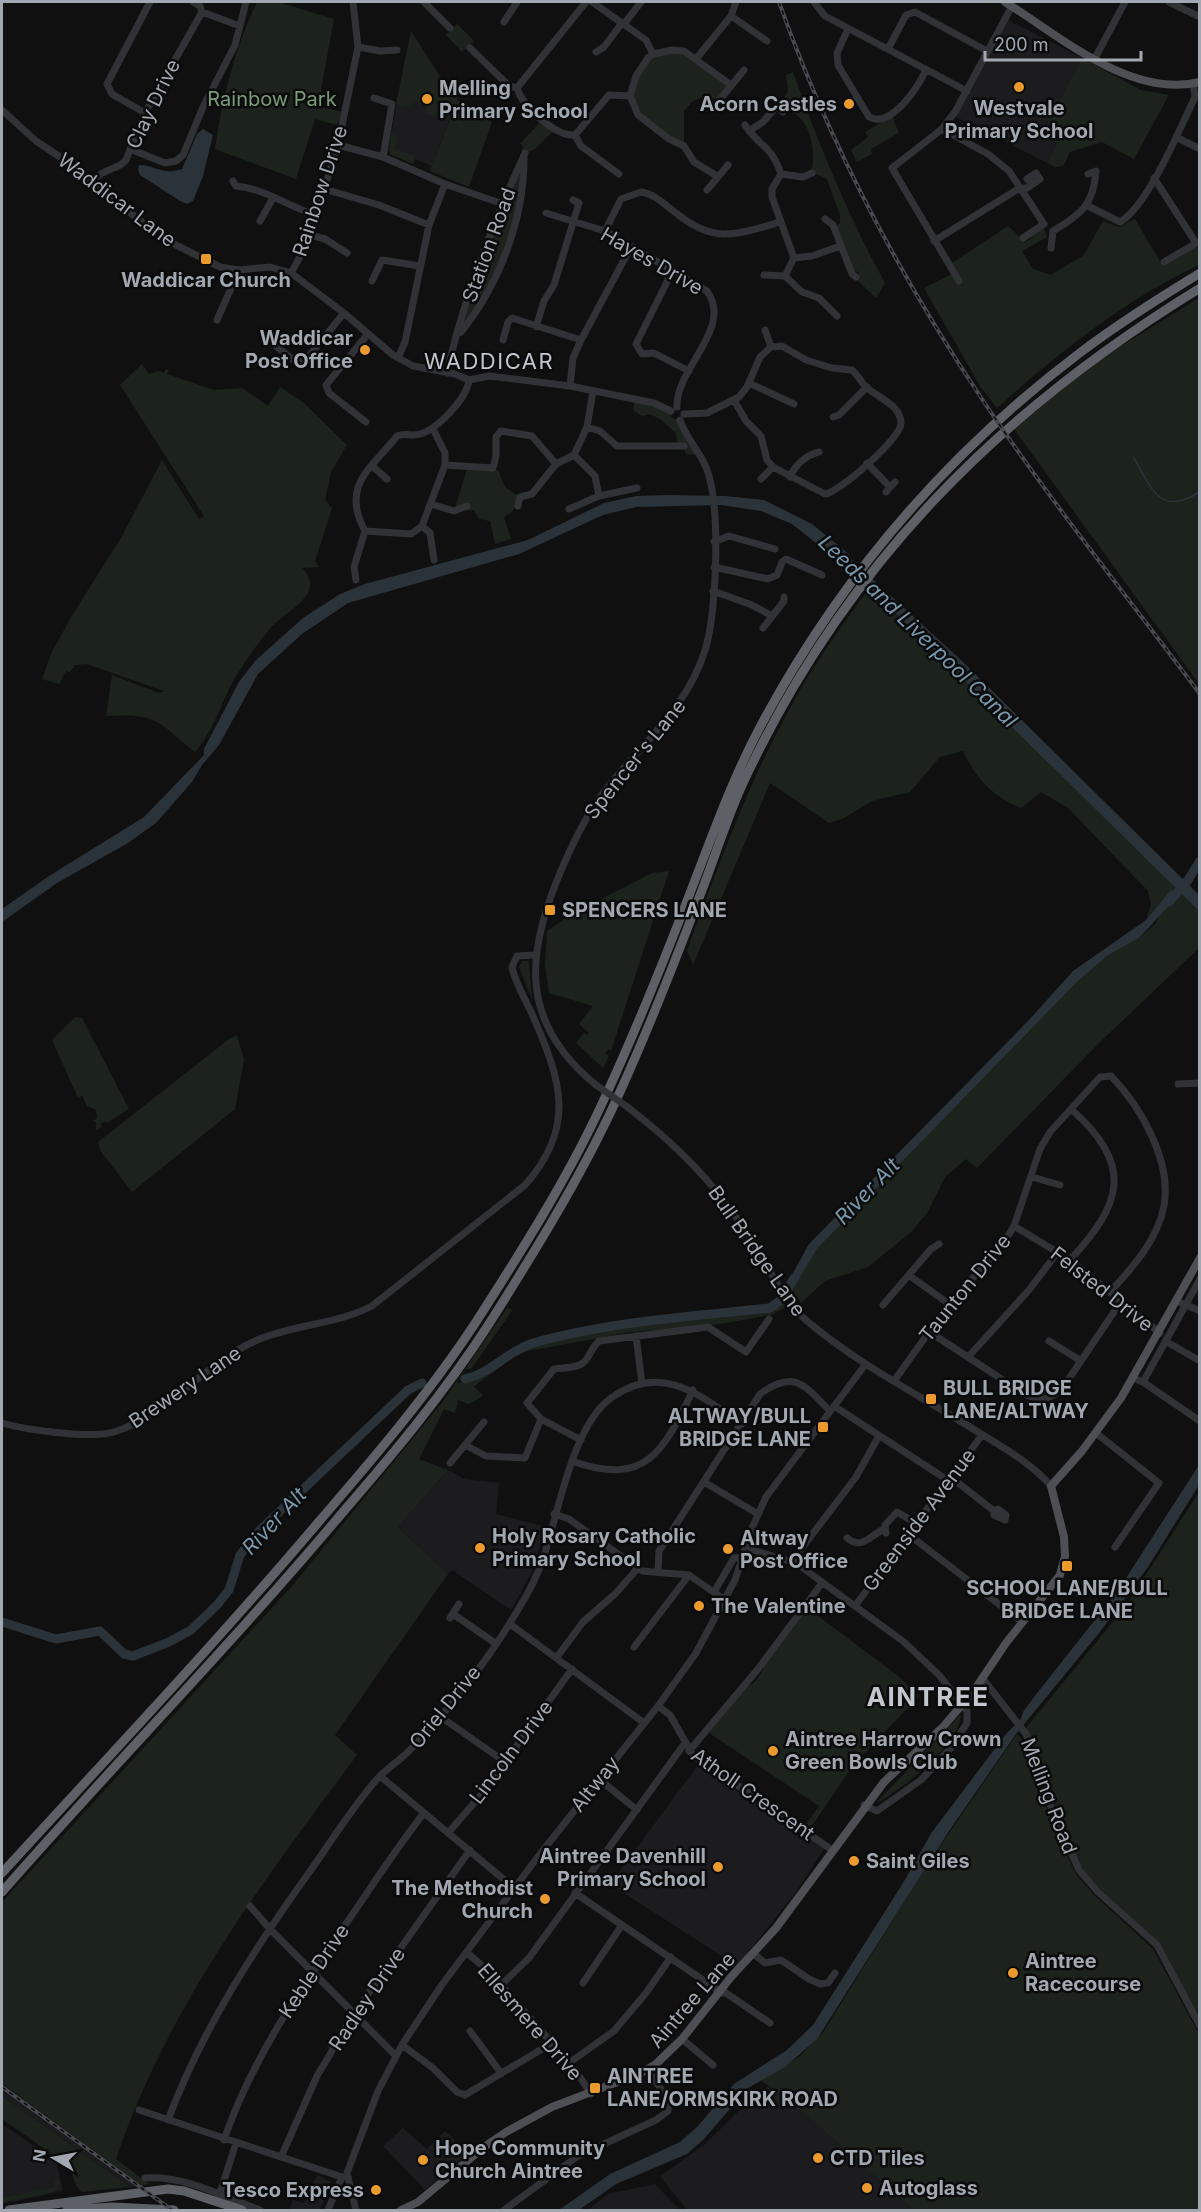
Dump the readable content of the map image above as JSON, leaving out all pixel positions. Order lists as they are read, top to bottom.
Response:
{
  "streets": {
    "main road": ["Aintree Lane"],
    "street": [
      "Clay Drive",
      "Rainbow Drive",
      "Waddicar Lane",
      "Station Road",
      "Hayes Drive",
      "Spencer's Lane",
      "Bull Bridge Lane",
      "Taunton Drive",
      "Felsted Drive",
      "Brewery Lane",
      "Greenside Avenue",
      "Oriel Drive",
      "Lincoln Drive",
      "Altway",
      "Atholl Crescent",
      "Melling Road",
      "Keble Drive",
      "Radley Drive",
      "Ellesmere Drive"
    ]
  },
  "crossings": [
    ["Clay Drive", "Waddicar Lane"],
    ["Rainbow Drive", "Waddicar Lane"],
    ["Waddicar Lane", "Station Road"],
    ["Waddicar Lane", "Hayes Drive"],
    ["Spencer's Lane", "Bull Bridge Lane"],
    ["Spencer's Lane", "Brewery Lane"],
    ["Bull Bridge Lane", "Taunton Drive"],
    ["Bull Bridge Lane", "Brewery Lane"],
    ["Bull Bridge Lane", "Greenside Avenue"],
    ["Bull Bridge Lane", "Altway"],
    ["Bull Bridge Lane", "Aintree Lane"],
    ["Taunton Drive", "Felsted Drive"],
    ["Altway", "Atholl Crescent"],
    ["Altway", "Ellesmere Drive"],
    ["Atholl Crescent", "Aintree Lane"],
    ["Melling Road", "Aintree Lane"],
    ["Aintree Lane", "Ellesmere Drive"]
  ],
  "districts": ["WADDICAR", "AINTREE"],
  "water": ["Leeds and Liverpool Canal", "River Alt"],
  "parks": ["Rainbow Park"],
  "places": {
    "other": [
      "Westvale Primary School",
      "Melling Primary School",
      "Acorn Castles",
      "Waddicar Post Office",
      "Holy Rosary Catholic Primary School",
      "Altway Post Office",
      "The Valentine",
      "Aintree Harrow Crown Green Bowls Club",
      "Saint Giles",
      "Aintree Davenhill Primary School",
      "The Methodist Church",
      "Aintree Racecourse",
      "CTD Tiles",
      "Hope Community Church Aintree",
      "Autoglass",
      "Tesco Express"
    ],
    "transit": [
      "Waddicar Church",
      "SPENCERS LANE",
      "BULL BRIDGE LANE/ALTWAY",
      "ALTWAY/BULL BRIDGE LANE",
      "SCHOOL LANE/BULL BRIDGE LANE",
      "AINTREE LANE/ORMSKIRK ROAD"
    ]
  },
  "scale_bar": "200 m",
  "north": "left"
}
